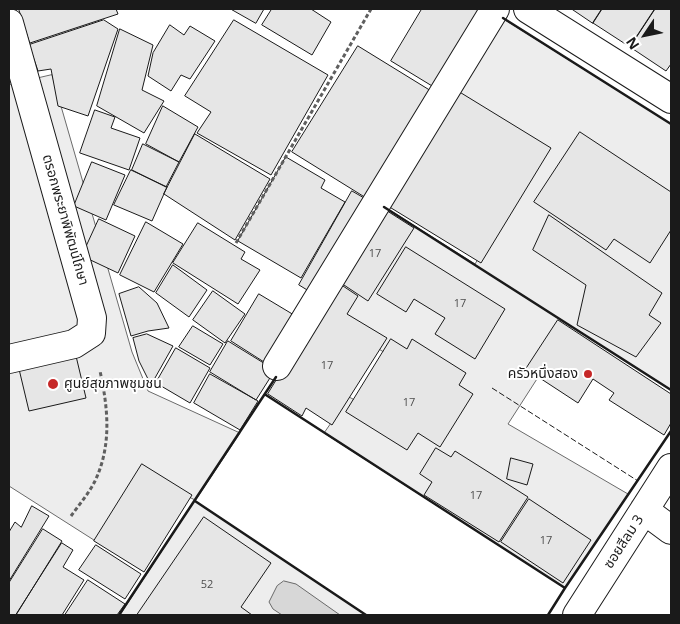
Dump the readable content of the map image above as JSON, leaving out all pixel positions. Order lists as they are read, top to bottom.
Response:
{
  "streets": {
    "street": ["ตรอกพระยาพิพัฒน์โกษา", "ซอยสีลม 3"]
  },
  "places": ["ครัวหนึ่งสอง", "ศูนย์สุขภาพชุมชน"],
  "house_numbers": [
    "17",
    "17",
    "17",
    "17",
    "17",
    "17",
    "52"
  ],
  "north": "bottom left"
}
